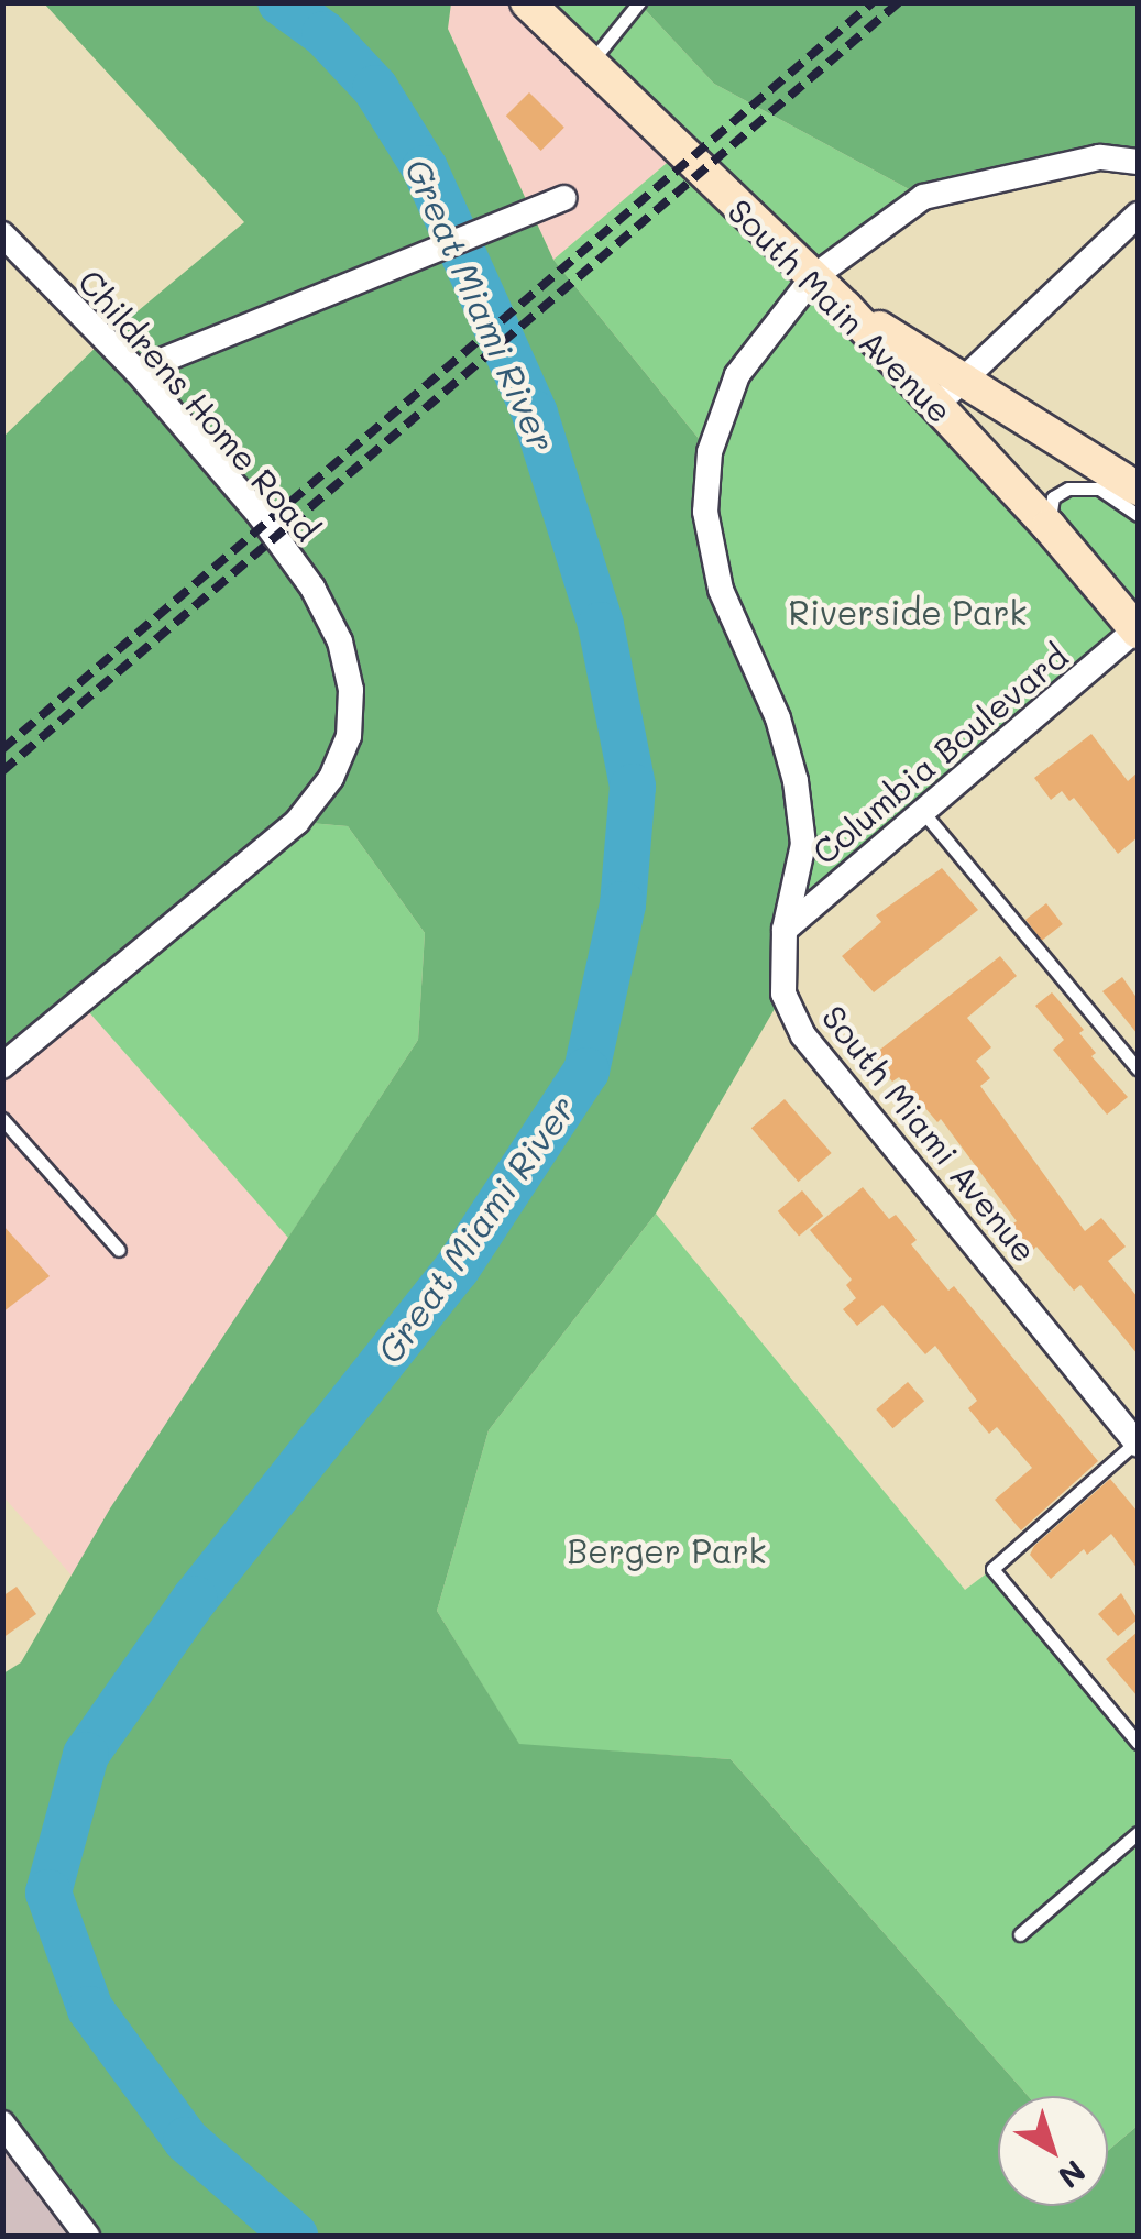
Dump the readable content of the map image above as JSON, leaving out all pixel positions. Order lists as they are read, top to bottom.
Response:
{
  "streets": {
    "main road": ["South Main Avenue"],
    "street": ["Childrens Home Road", "Columbia Boulevard", "South Miami Avenue"]
  },
  "crossings": [
    ["South Main Avenue", "Columbia Boulevard"],
    ["South Main Avenue", "South Miami Avenue"],
    ["Columbia Boulevard", "South Miami Avenue"]
  ],
  "water": ["Great Miami River"],
  "parks": ["Riverside Park", "Berger Park"],
  "north": "bottom right"
}
